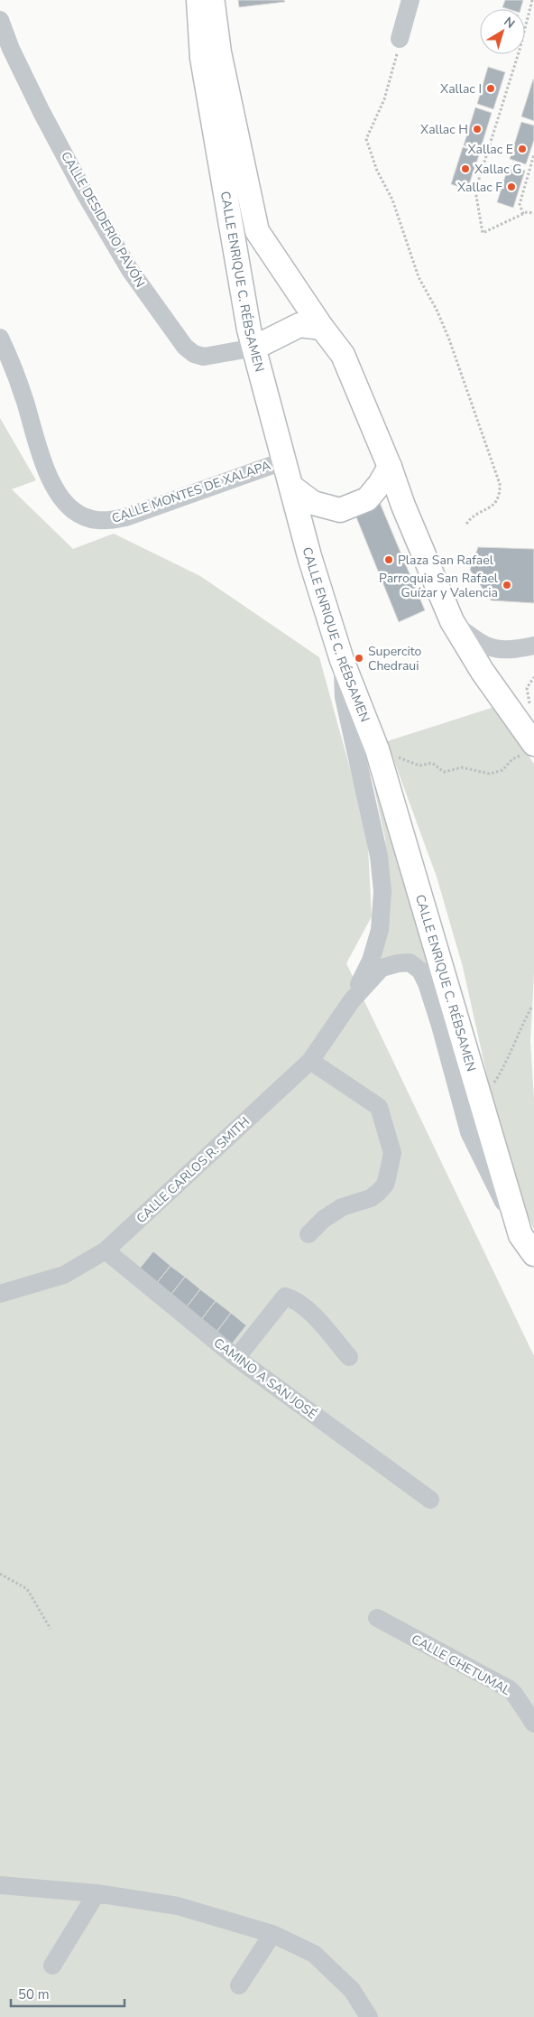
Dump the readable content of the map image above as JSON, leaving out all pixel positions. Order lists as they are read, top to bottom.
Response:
{
  "streets": {
    "main road": ["CALLE ENRIQUE C. RÉBSAMEN"],
    "street": [
      "CALLE DESIDERIO PAVÓN",
      "CALLE MONTES DE XALAPA",
      "CALLE CARLOS R. SMITH",
      "CAMINO A SAN JOSÉ",
      "CALLE CHETUMAL"
    ]
  },
  "crossings": [
    ["CALLE DESIDERIO PAVÓN", "CALLE ENRIQUE C. RÉBSAMEN"],
    ["CALLE ENRIQUE C. RÉBSAMEN", "CALLE MONTES DE XALAPA"],
    ["CALLE ENRIQUE C. RÉBSAMEN", "CALLE CARLOS R. SMITH"],
    ["CALLE CARLOS R. SMITH", "CAMINO A SAN JOSÉ"]
  ],
  "places": [
    "Xallac I",
    "Xallac H",
    "Xallac E",
    "Xallac G",
    "Xallac F",
    "Plaza San Rafael",
    "Parroquia San Rafael Guízar y Valencia",
    "Supercito Chedraui"
  ],
  "scale_bar": "50 m",
  "north": "top right"
}
